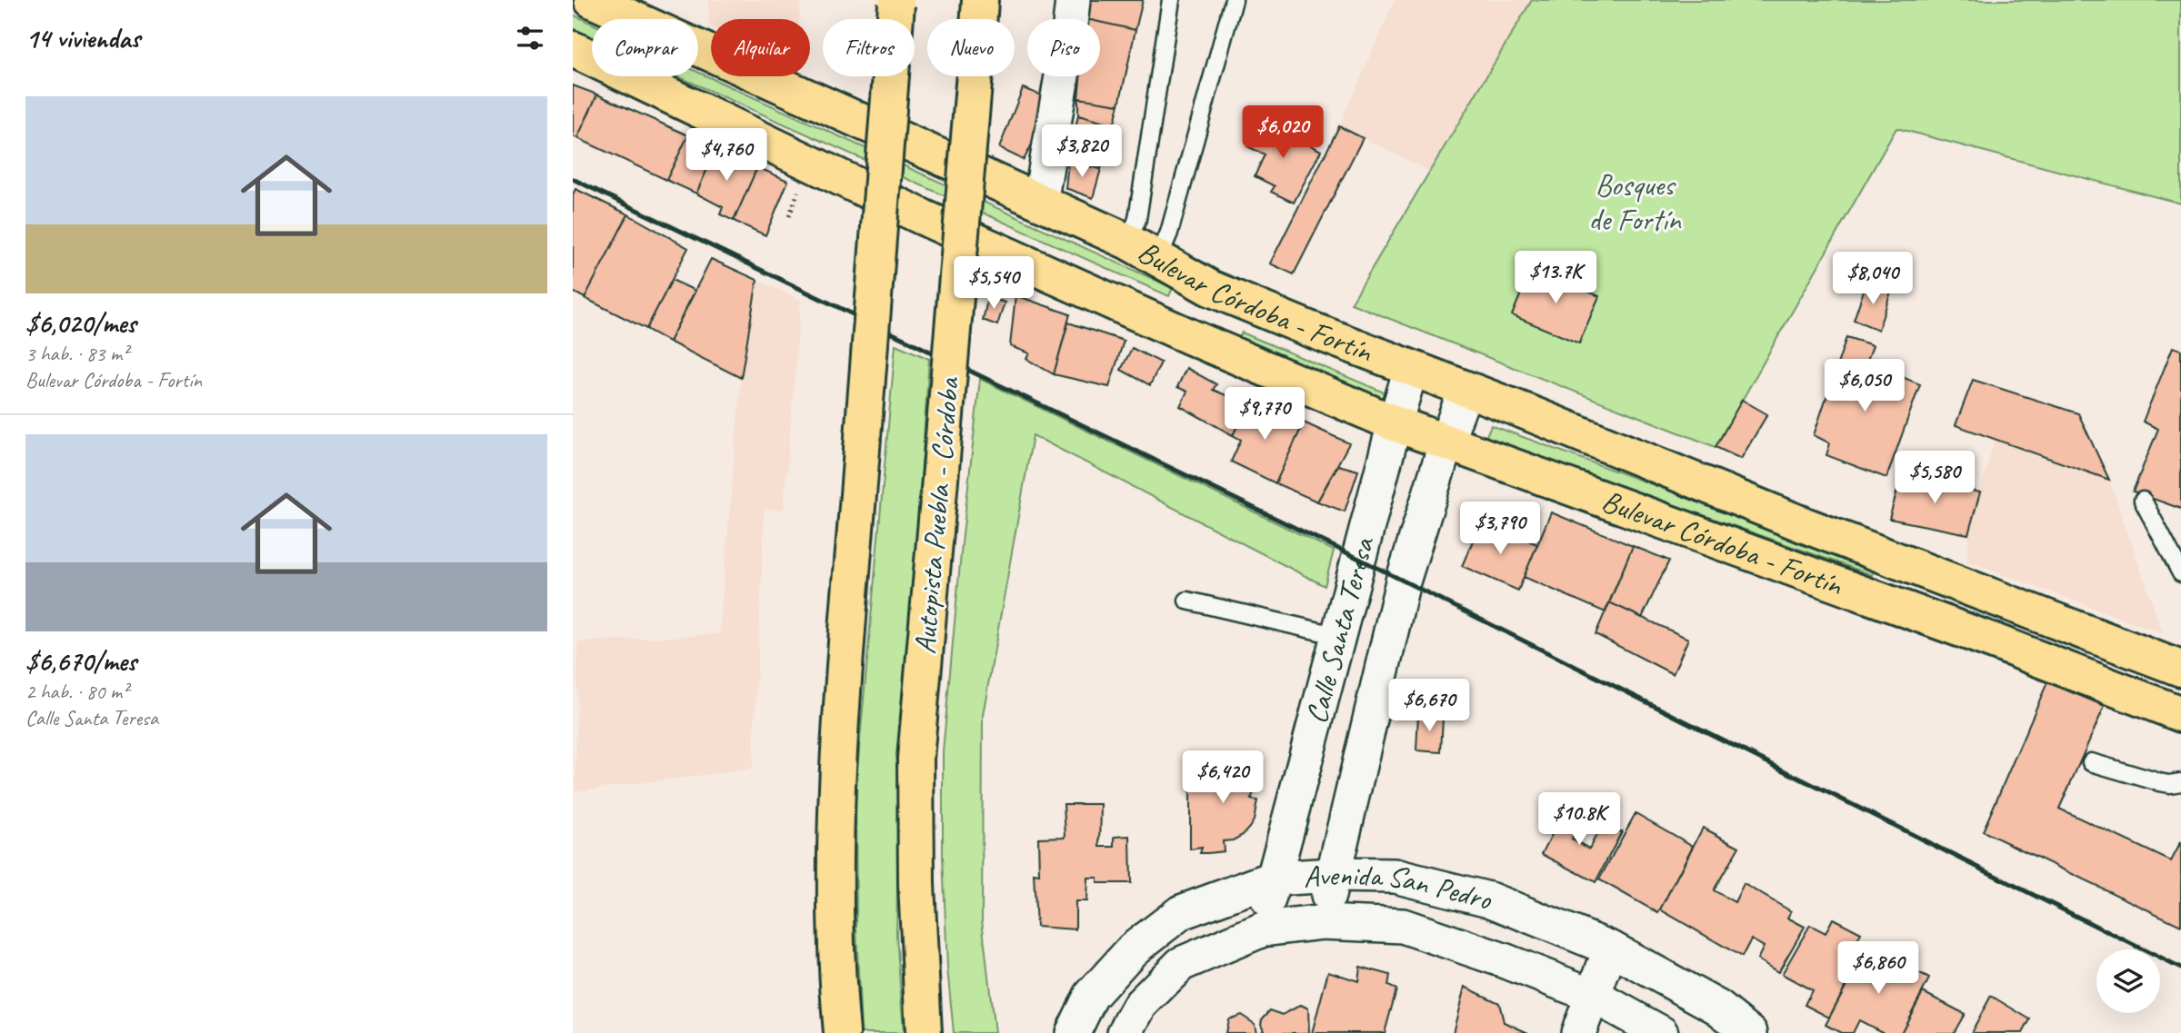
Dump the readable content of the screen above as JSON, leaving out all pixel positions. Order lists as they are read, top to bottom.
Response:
{
  "streets": {
    "main road": ["Bulevar Córdoba - Fortín", "Autopista Puebla - Córdoba"],
    "street": ["Calle Santa Teresa", "Avenida San Pedro"]
  },
  "crossings": [
    ["Bulevar Córdoba - Fortín", "Calle Santa Teresa"],
    ["Calle Santa Teresa", "Avenida San Pedro"]
  ],
  "parks": ["Bosques de Fortín"],
  "page": {
    "heading": "14 viviendas",
    "chip": [
      "Comprar",
      "Alquilar",
      "Filtros",
      "Nuevo",
      "Piso"
    ],
    "list": [
      {
        "name": "$6,020/mes",
        "note": "3 hab. · 83 m² · Bulevar Córdoba - Fortín"
      },
      {
        "name": "$6,670/mes",
        "note": "2 hab. · 80 m² · Calle Santa Teresa"
      }
    ],
    "price": [
      "$6,020",
      "$3,820",
      "$4,760",
      "$13.7K",
      "$8,040",
      "$5,540",
      "$6,050",
      "$9,770",
      "$5,580",
      "$3,790",
      "$6,670",
      "$6,420",
      "$10.8K",
      "$6,860"
    ]
  }
}
